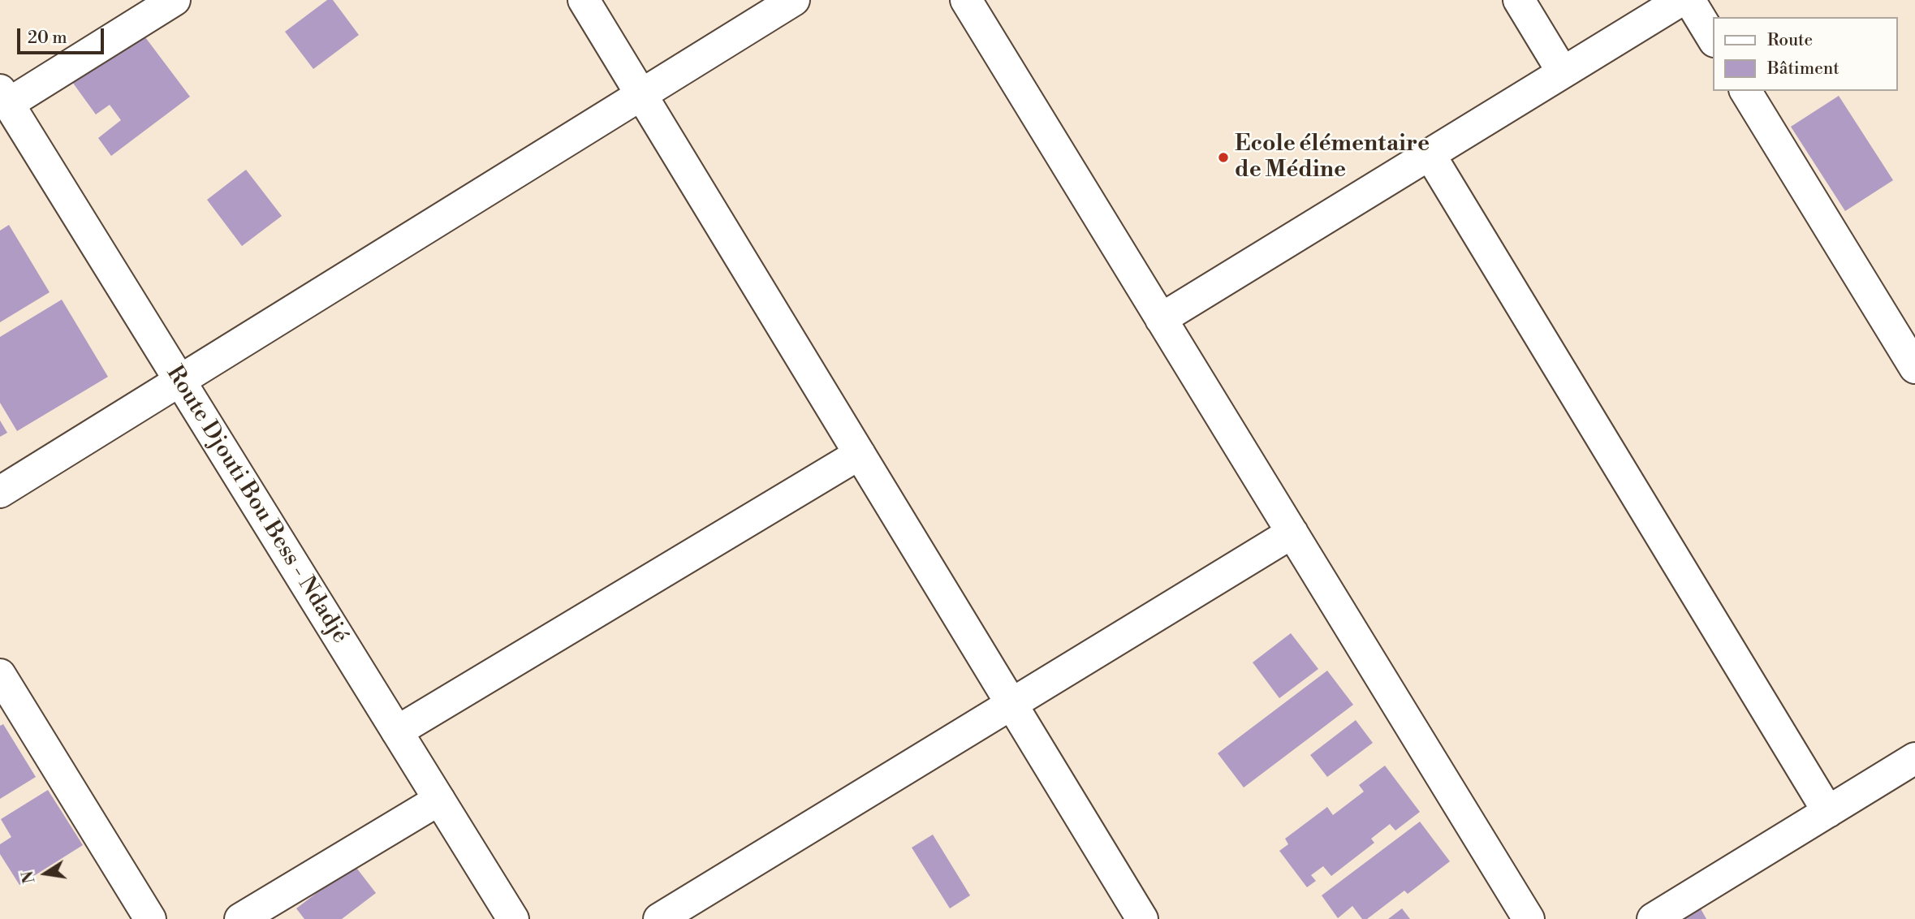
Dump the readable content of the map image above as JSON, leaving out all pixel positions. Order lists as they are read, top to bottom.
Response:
{
  "streets": {
    "street": ["Route Djouti Bou Bess - Ndadjé"]
  },
  "places": ["Ecole élémentaire de Médine"],
  "legend": ["Route", "Bâtiment"],
  "scale_bar": "20 m",
  "north": "left"
}
